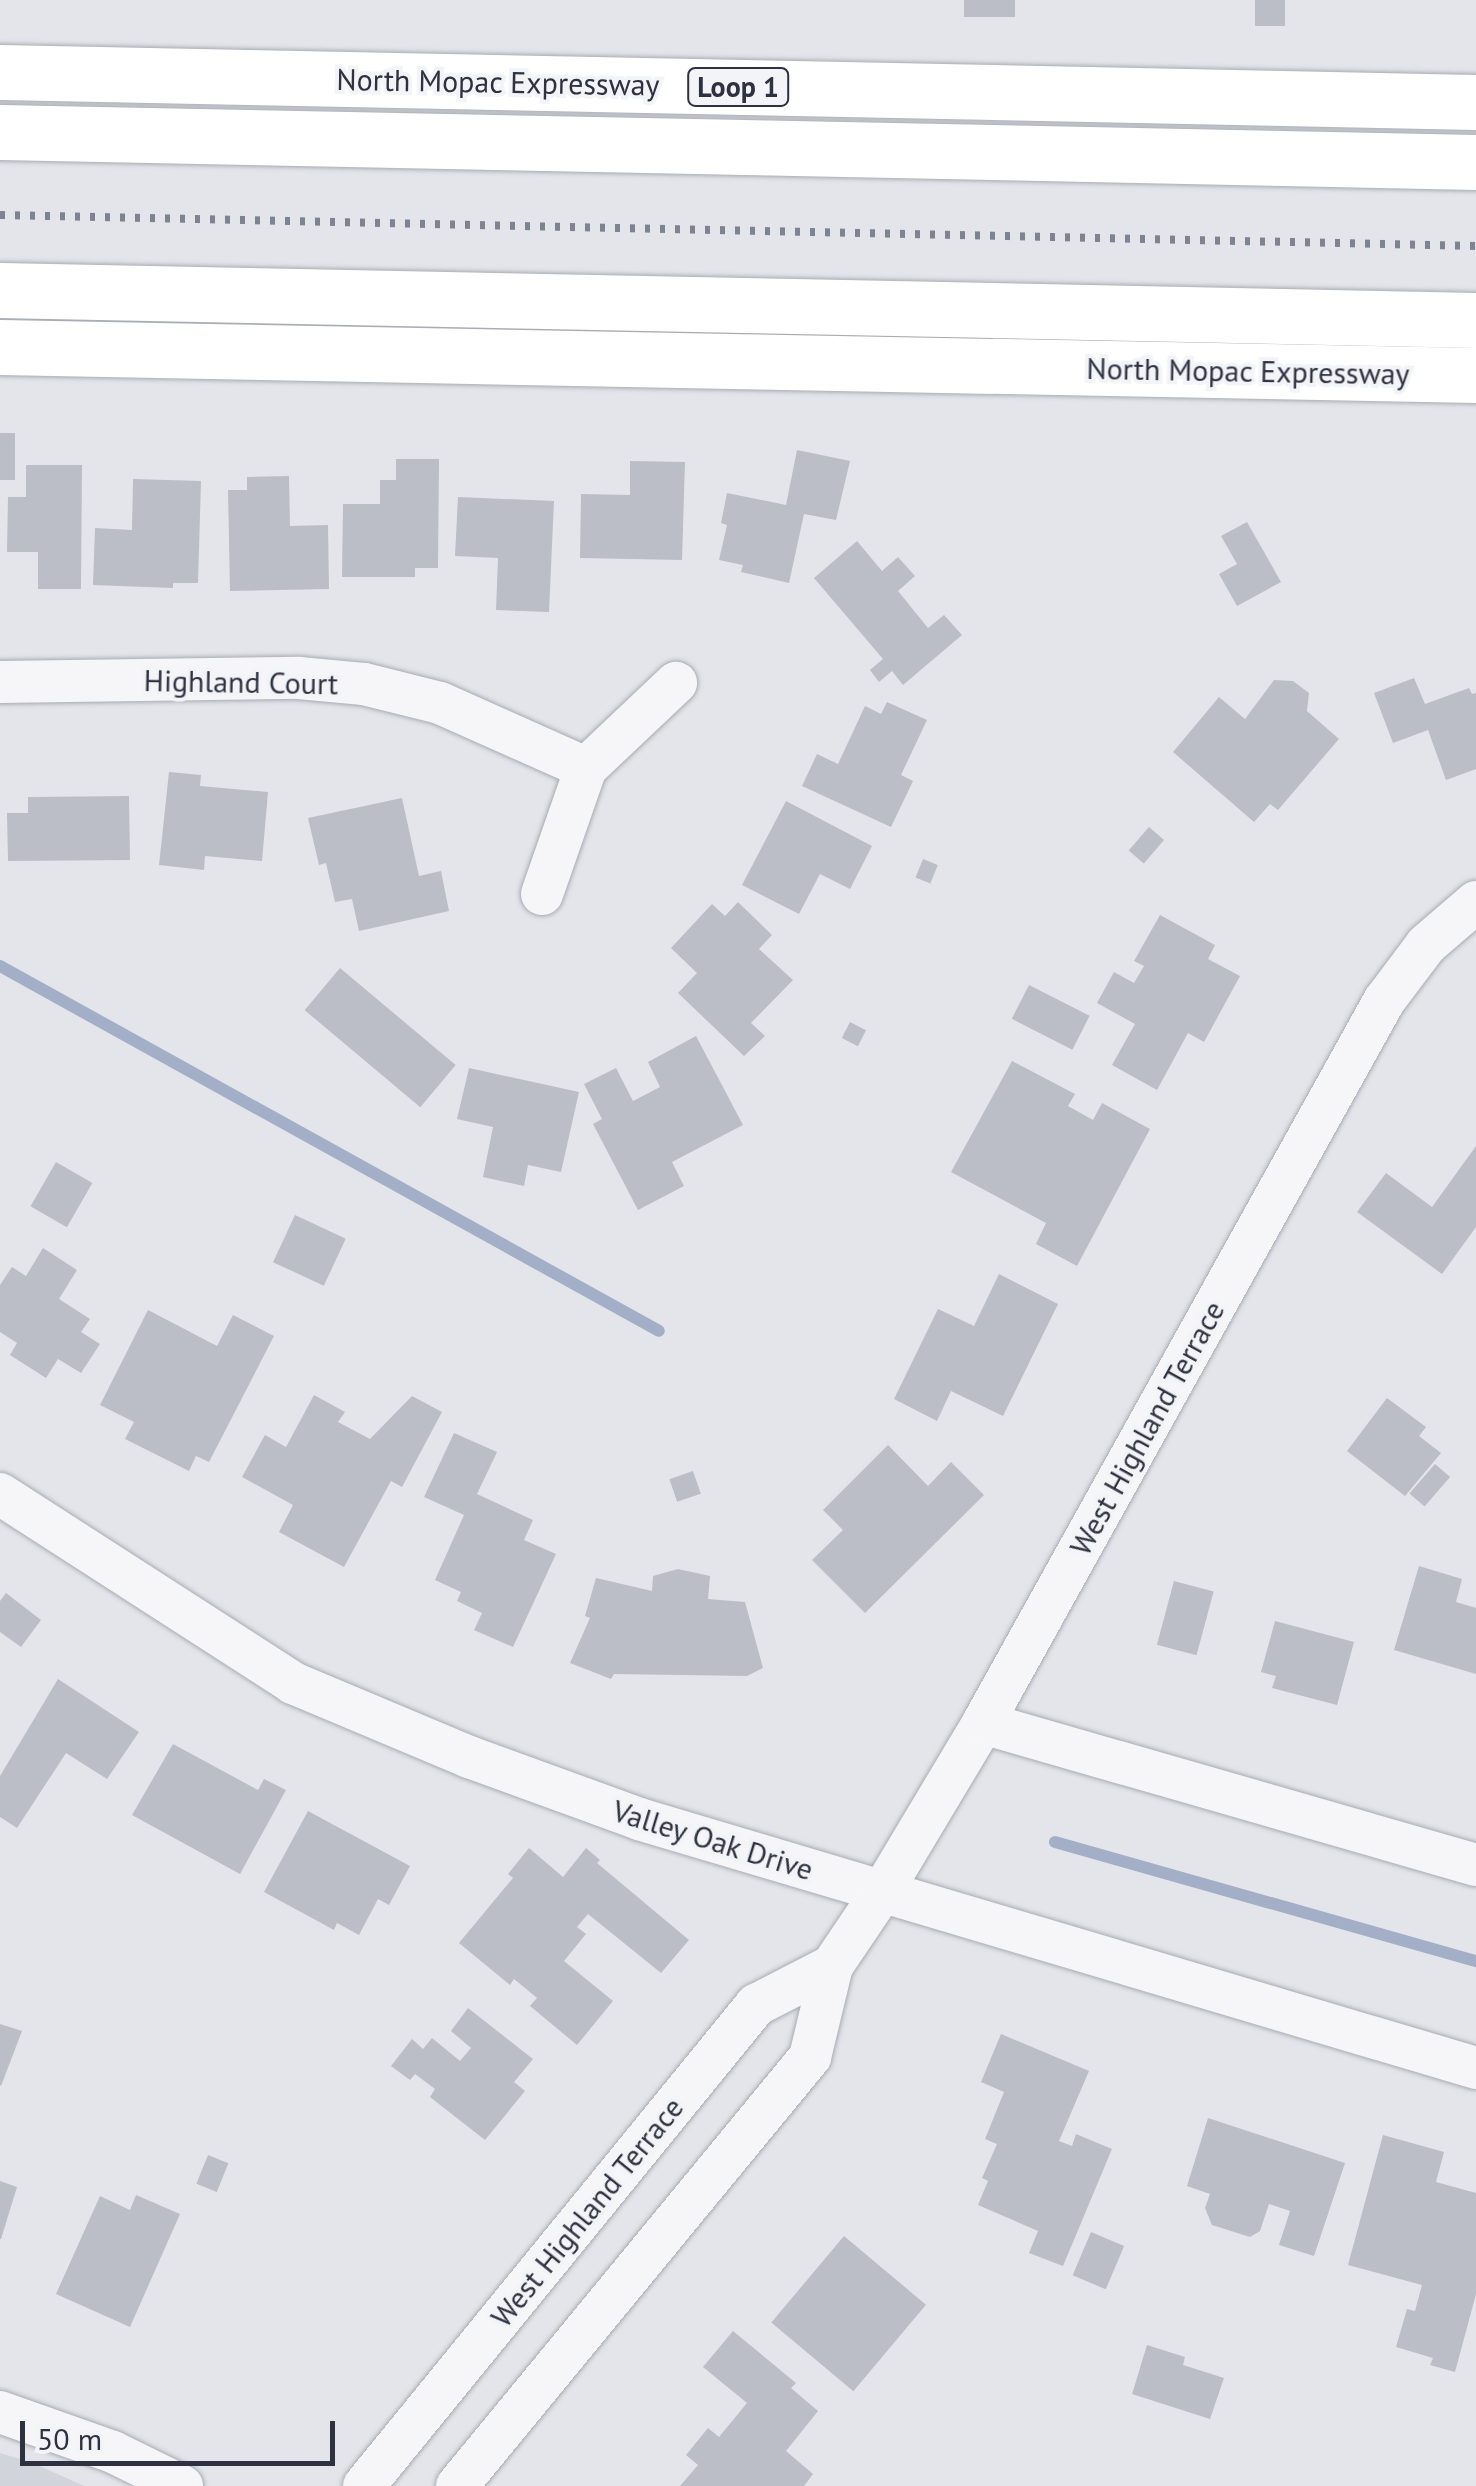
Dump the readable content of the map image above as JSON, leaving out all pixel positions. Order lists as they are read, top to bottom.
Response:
{
  "streets": {
    "highway": ["North Mopac Expressway", "Loop 1"],
    "street": ["Highland Court", "West Highland Terrace", "Valley Oak Drive"]
  },
  "crossings": [
    ["West Highland Terrace", "Valley Oak Drive"]
  ],
  "scale_bar": "50 m"
}
